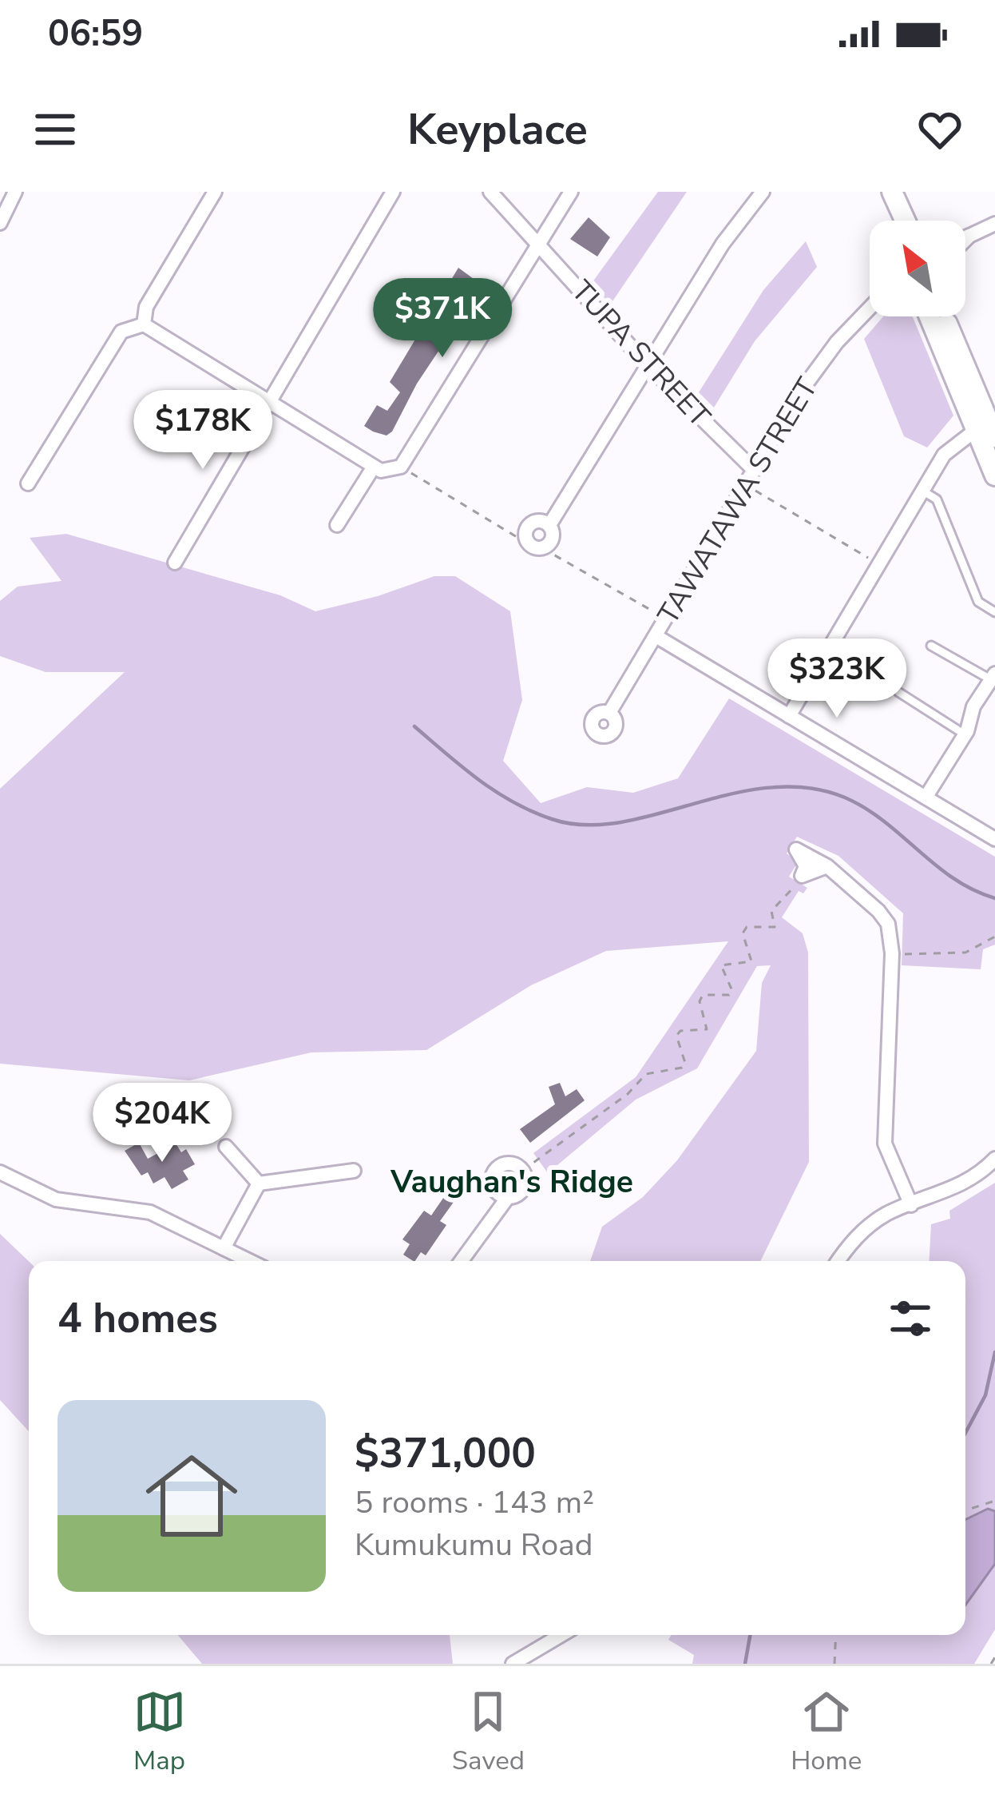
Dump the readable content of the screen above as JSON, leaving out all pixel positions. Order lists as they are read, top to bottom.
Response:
{
  "streets": {
    "street": ["TUPA STREET", "TAWATAWA STREET"]
  },
  "crossings": [
    ["TUPA STREET", "TAWATAWA STREET"]
  ],
  "districts": ["Vaughan's Ridge"],
  "north": "top left",
  "page": {
    "status": "06:59",
    "header": "Keyplace",
    "price": [
      "$371K",
      "$178K",
      "$323K",
      "$204K"
    ],
    "heading": "4 homes",
    "list": [
      {
        "name": "$371,000",
        "note": "5 rooms · 143 m² · Kumukumu Road"
      }
    ],
    "tabs": ["Map", "Saved", "Home"]
  }
}
